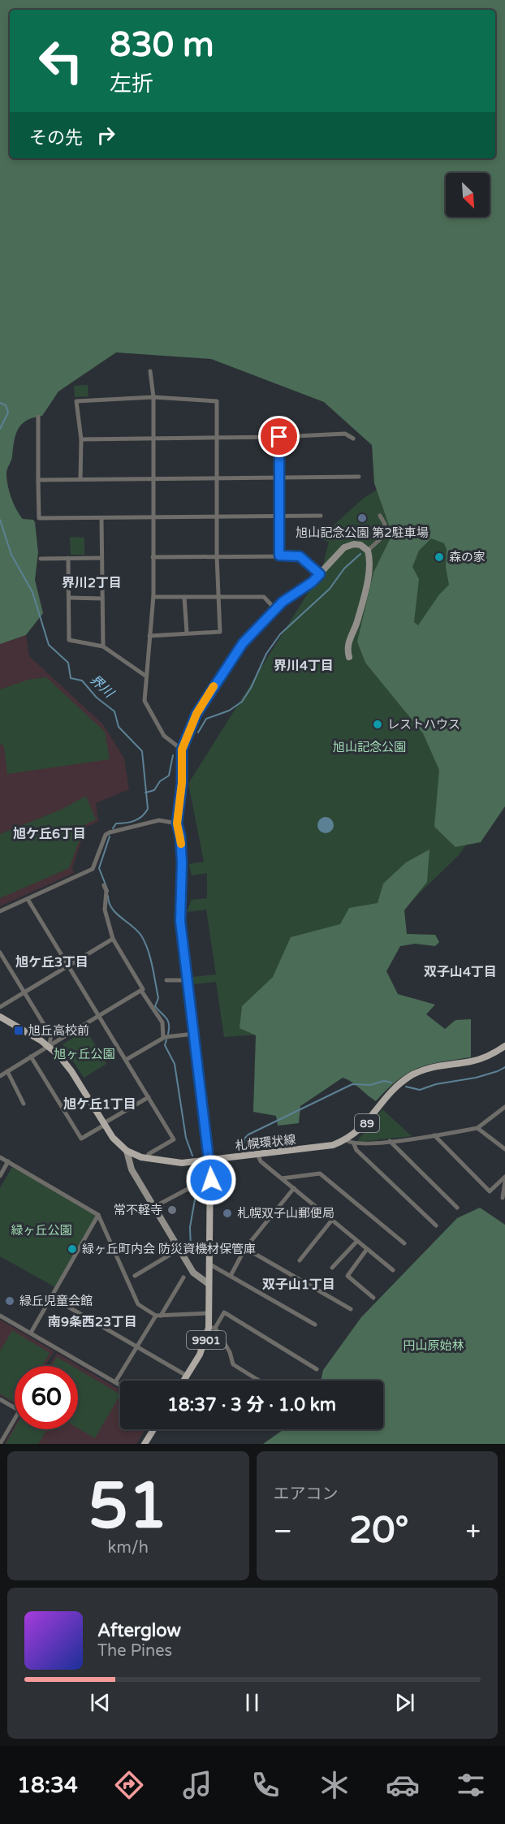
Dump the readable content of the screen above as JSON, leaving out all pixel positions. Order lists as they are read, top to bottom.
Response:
{
  "streets": {
    "main road": ["89", "札幌環状線", "9901"]
  },
  "crossings": [
    ["札幌環状線", "9901"]
  ],
  "districts": [
    "界川2丁目",
    "界川4丁目",
    "旭ケ丘6丁目",
    "旭ケ丘3丁目",
    "双子山4丁目",
    "旭ケ丘1丁目",
    "双子山1丁目",
    "南9条西23丁目"
  ],
  "water": ["界川"],
  "parks": [
    "旭山記念公園",
    "旭ヶ丘公園",
    "緑ヶ丘公園",
    "円山原始林"
  ],
  "places": {
    "other": [
      "旭山記念公園 第2駐車場",
      "森の家",
      "レストハウス",
      "常不軽寺",
      "札幌双子山郵便局",
      "緑ヶ丘町内会 防災資機材保管庫",
      "緑丘児童会館"
    ],
    "transit": ["旭丘高校前"]
  },
  "north": "bottom right",
  "page": {
    "turn": ["830 m", "左折"],
    "then": "その先",
    "limit": "60",
    "trip": "18:37 · 3 分 · 1.0 km",
    "tile": [
      ["51", "km/h"],
      "エアコン"
    ],
    "heat": ["−", "20°", "+"],
    "song": ["Afterglow", "The Pines"],
    "tabs": "18:34"
  }
}
